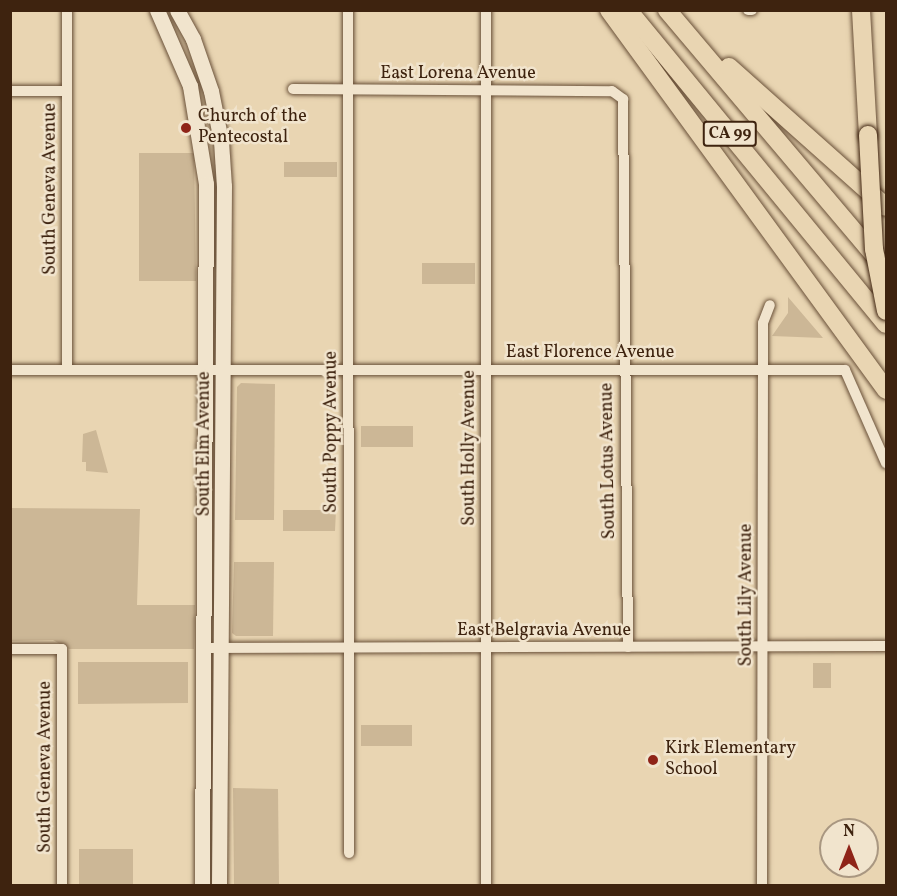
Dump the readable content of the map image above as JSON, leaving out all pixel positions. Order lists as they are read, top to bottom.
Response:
{
  "streets": {
    "highway": ["CA 99"],
    "main road": ["South Elm Avenue"],
    "street": [
      "East Lorena Avenue",
      "South Geneva Avenue",
      "East Florence Avenue",
      "South Poppy Avenue",
      "South Holly Avenue",
      "South Lotus Avenue",
      "South Lily Avenue",
      "East Belgravia Avenue"
    ]
  },
  "crossings": [
    ["East Lorena Avenue", "South Poppy Avenue"],
    ["East Lorena Avenue", "South Holly Avenue"],
    ["East Lorena Avenue", "South Lotus Avenue"],
    ["South Geneva Avenue", "East Florence Avenue"],
    ["East Florence Avenue", "South Poppy Avenue"],
    ["East Florence Avenue", "South Elm Avenue"],
    ["East Florence Avenue", "South Holly Avenue"],
    ["East Florence Avenue", "South Lotus Avenue"],
    ["East Florence Avenue", "South Lily Avenue"],
    ["South Poppy Avenue", "East Belgravia Avenue"],
    ["South Elm Avenue", "East Belgravia Avenue"],
    ["South Holly Avenue", "East Belgravia Avenue"],
    ["South Lotus Avenue", "East Belgravia Avenue"],
    ["South Lily Avenue", "East Belgravia Avenue"]
  ],
  "places": ["Church of the Pentecostal", "Kirk Elementary School"],
  "north": "top"
}
